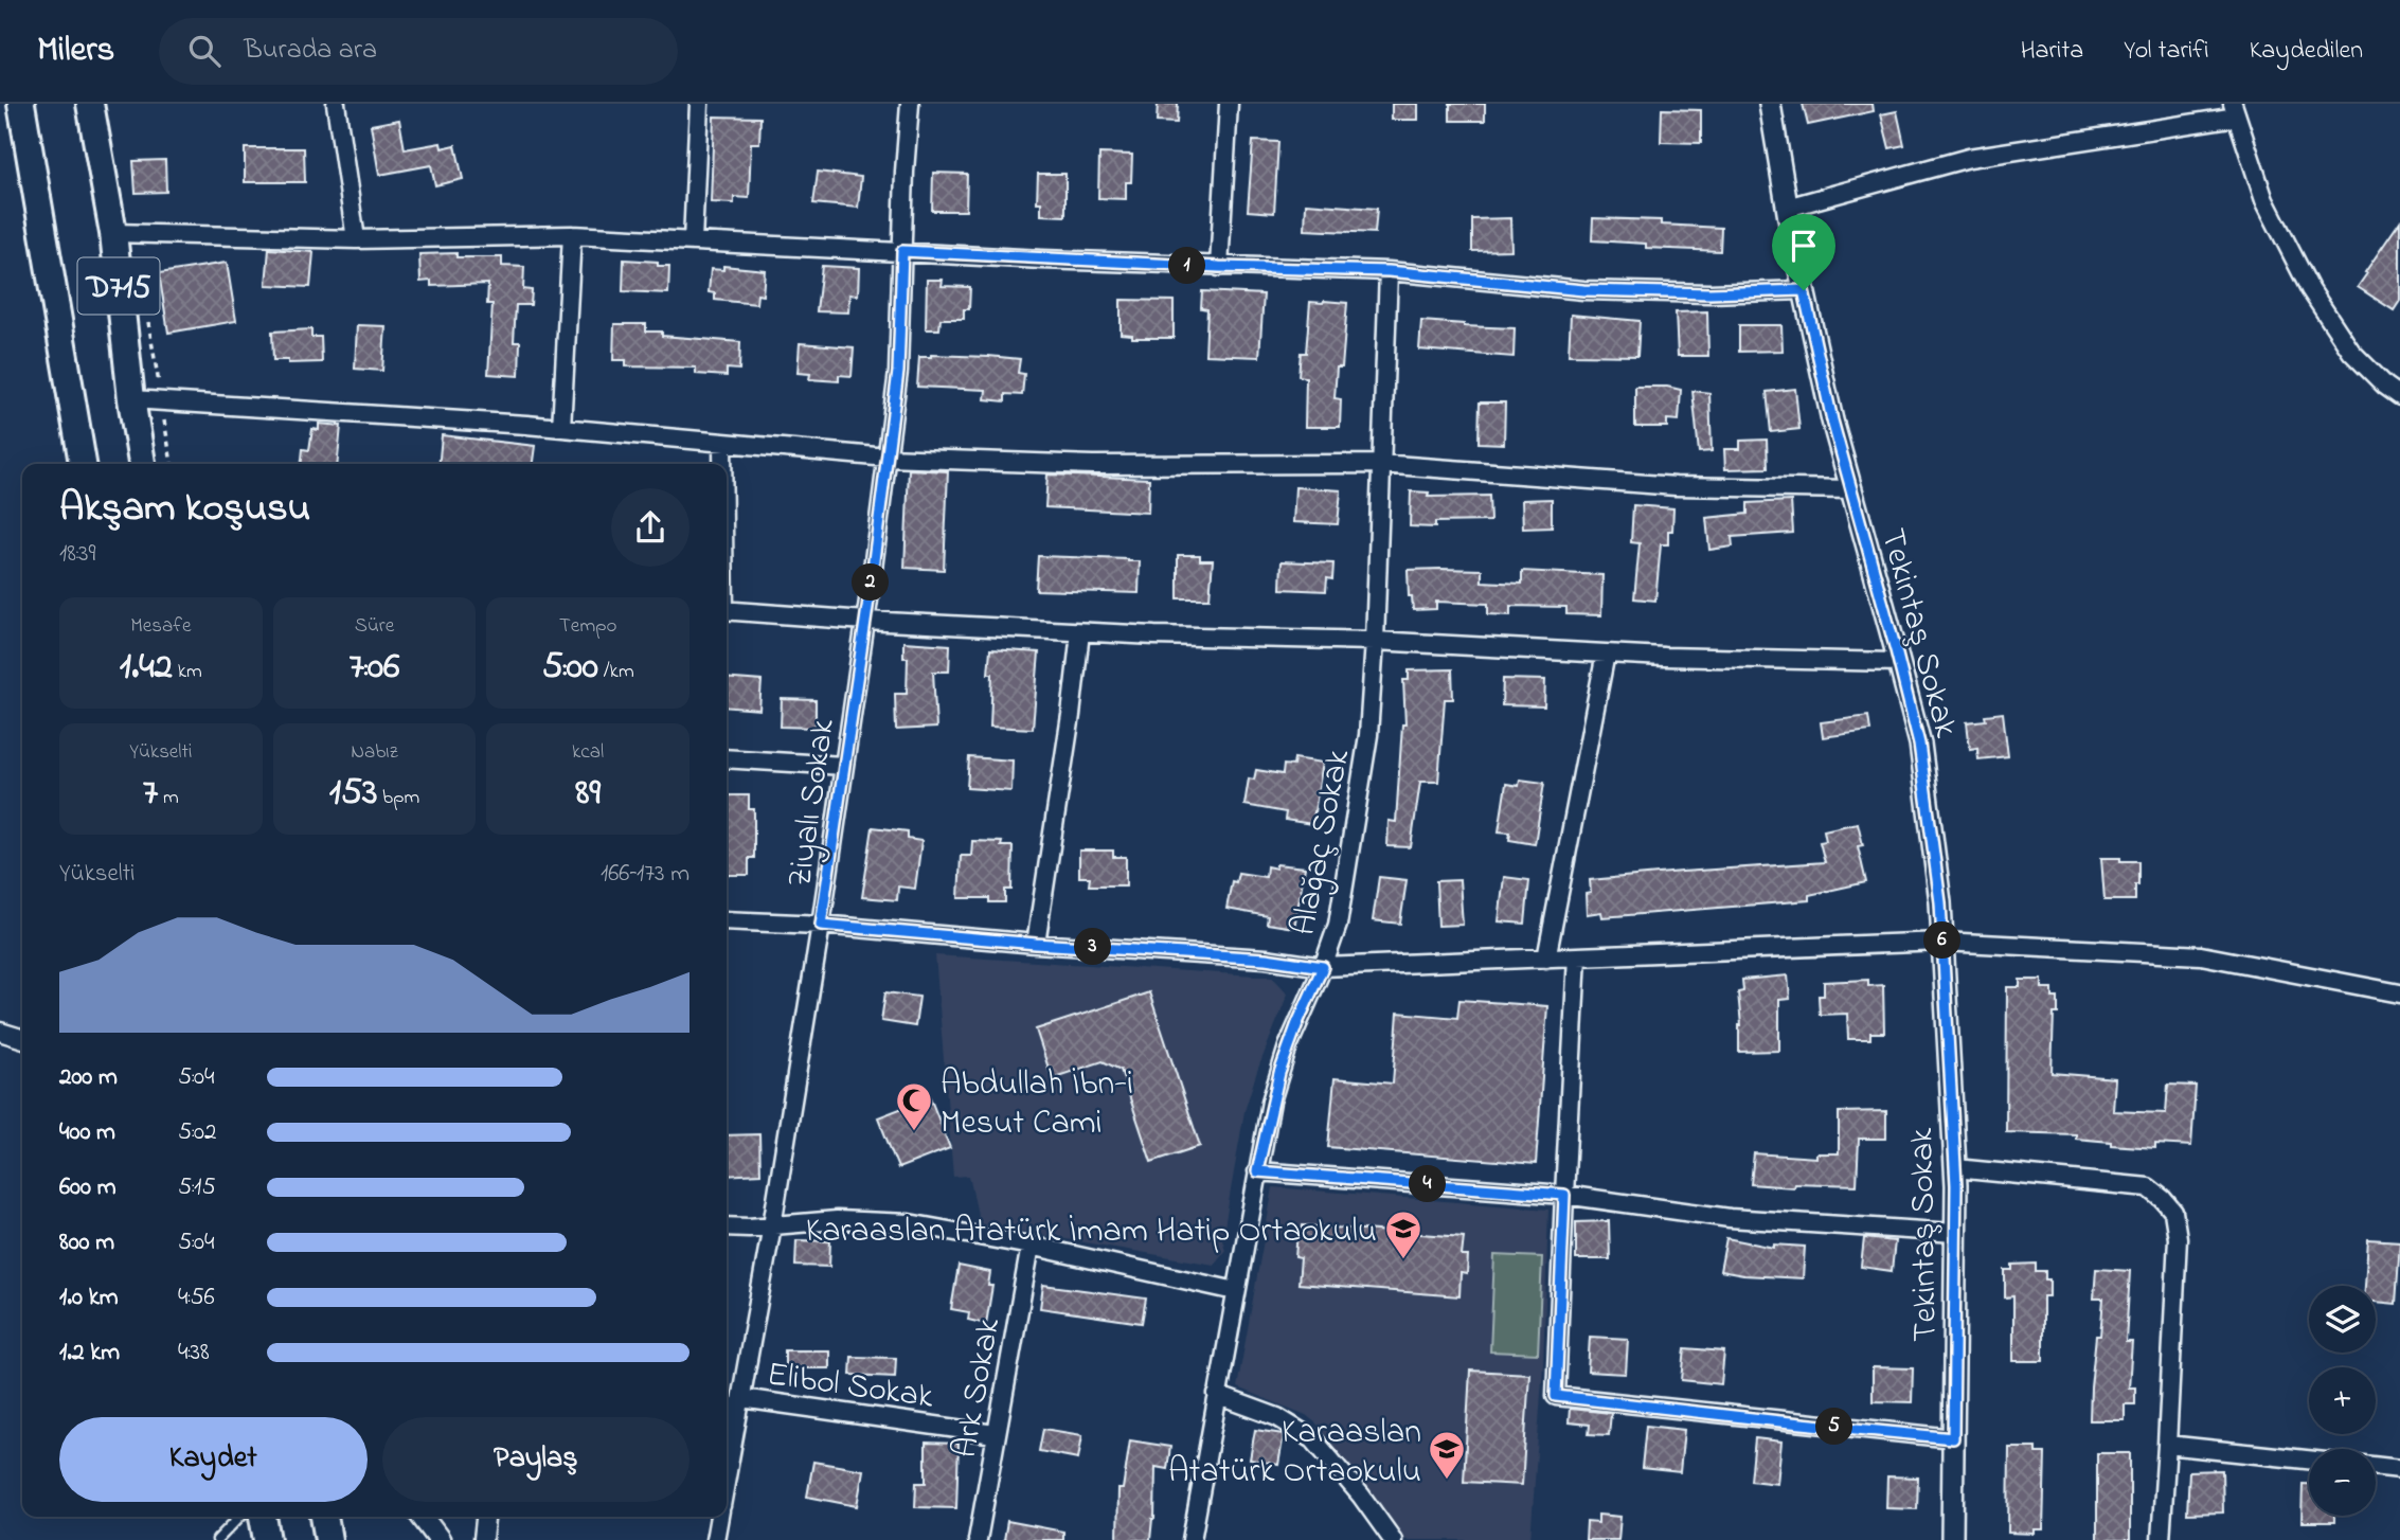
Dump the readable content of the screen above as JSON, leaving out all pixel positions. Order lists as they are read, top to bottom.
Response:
{
  "streets": {
    "highway": ["D715"],
    "street": [
      "Tekintaş Sokak",
      "Ziyalı Sokak",
      "Alağaç Sokak",
      "Elibol Sokak",
      "Ark Sokak"
    ]
  },
  "crossings": [
    ["Ziyalı Sokak", "Elibol Sokak"],
    ["Elibol Sokak", "Ark Sokak"]
  ],
  "places": {
    "mosque": ["Abdullah İbn-i Mesut Cami"],
    "school or university": ["Karaaslan Atatürk İmam Hatip Ortaokulu", "Karaaslan Atatürk Ortaokulu"]
  },
  "page": {
    "header": "Milers",
    "search": "Burada ara",
    "nav": ["Harita", "Yol tarifi", "Kaydedilen"],
    "pins": [
      "1",
      "2",
      "6",
      "3",
      "4",
      "5"
    ],
    "heading": ["Akşam koşusu", "18:39"],
    "stats": [
      ["Mesafe", "1.42 km"],
      ["Süre", "7:06"],
      ["Tempo", "5:00 /km"],
      ["Yükselti", "7 m"],
      ["Nabız", "153 bpm"],
      ["kcal", "89"]
    ],
    "chart": ["Yükselti", "166–173 m"],
    "list": [
      {
        "name": "200 m",
        "note": "5:04"
      },
      {
        "name": "400 m",
        "note": "5:02"
      },
      {
        "name": "600 m",
        "note": "5:15"
      },
      {
        "name": "800 m",
        "note": "5:04"
      },
      {
        "name": "1.0 km",
        "note": "4:56"
      },
      {
        "name": "1.2 km",
        "note": "4:38"
      }
    ],
    "map_buttons": ["+", "−"],
    "buttons": ["Kaydet", "Paylaş"]
  }
}
